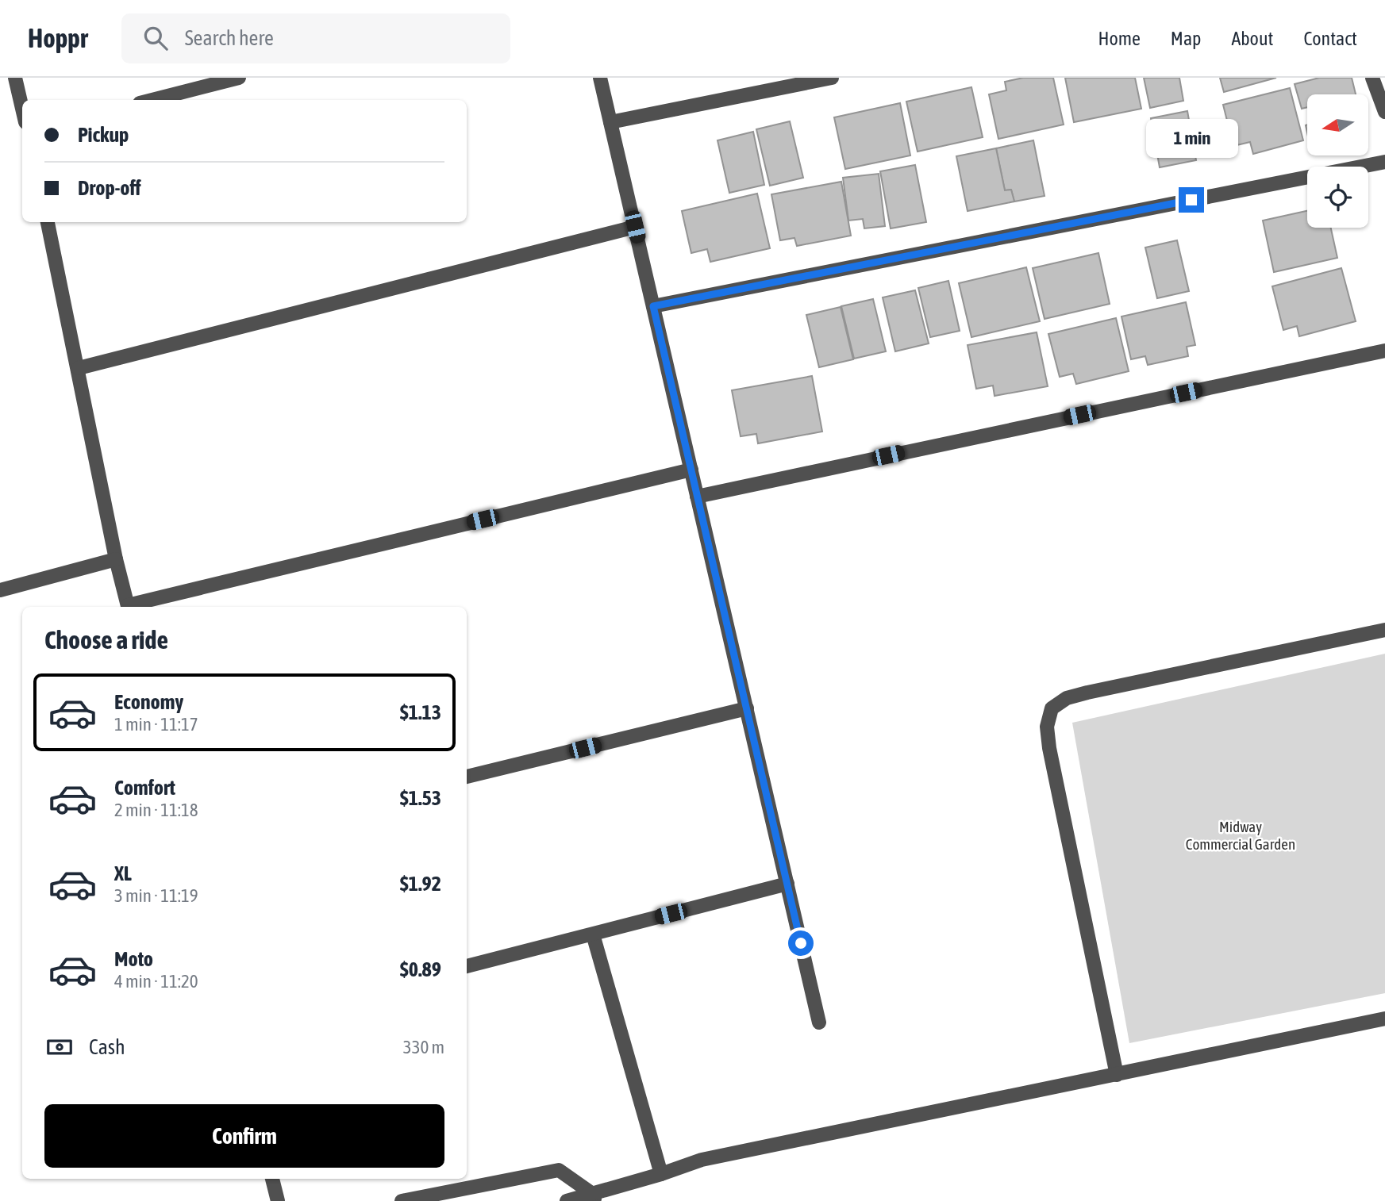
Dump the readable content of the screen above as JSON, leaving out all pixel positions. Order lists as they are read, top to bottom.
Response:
{
  "parks": ["Midway Commercial Garden"],
  "north": "left",
  "page": {
    "header": "Hoppr",
    "search": "Search here",
    "nav": [
      "Home",
      "Map",
      "About",
      "Contact"
    ],
    "banner": ["Pickup", "Drop-off"],
    "bubble": "1 min",
    "heading": "Choose a ride",
    "list": [
      {
        "name": "Economy",
        "note": "1 min · 11:17",
        "value": "$1.13"
      },
      {
        "name": "Comfort",
        "note": "2 min · 11:18",
        "value": "$1.53"
      },
      {
        "name": "XL",
        "note": "3 min · 11:19",
        "value": "$1.92"
      },
      {
        "name": "Moto",
        "note": "4 min · 11:20",
        "value": "$0.89"
      }
    ],
    "pay": ["Cash", "330 m"],
    "buttons": "Confirm"
  }
}
